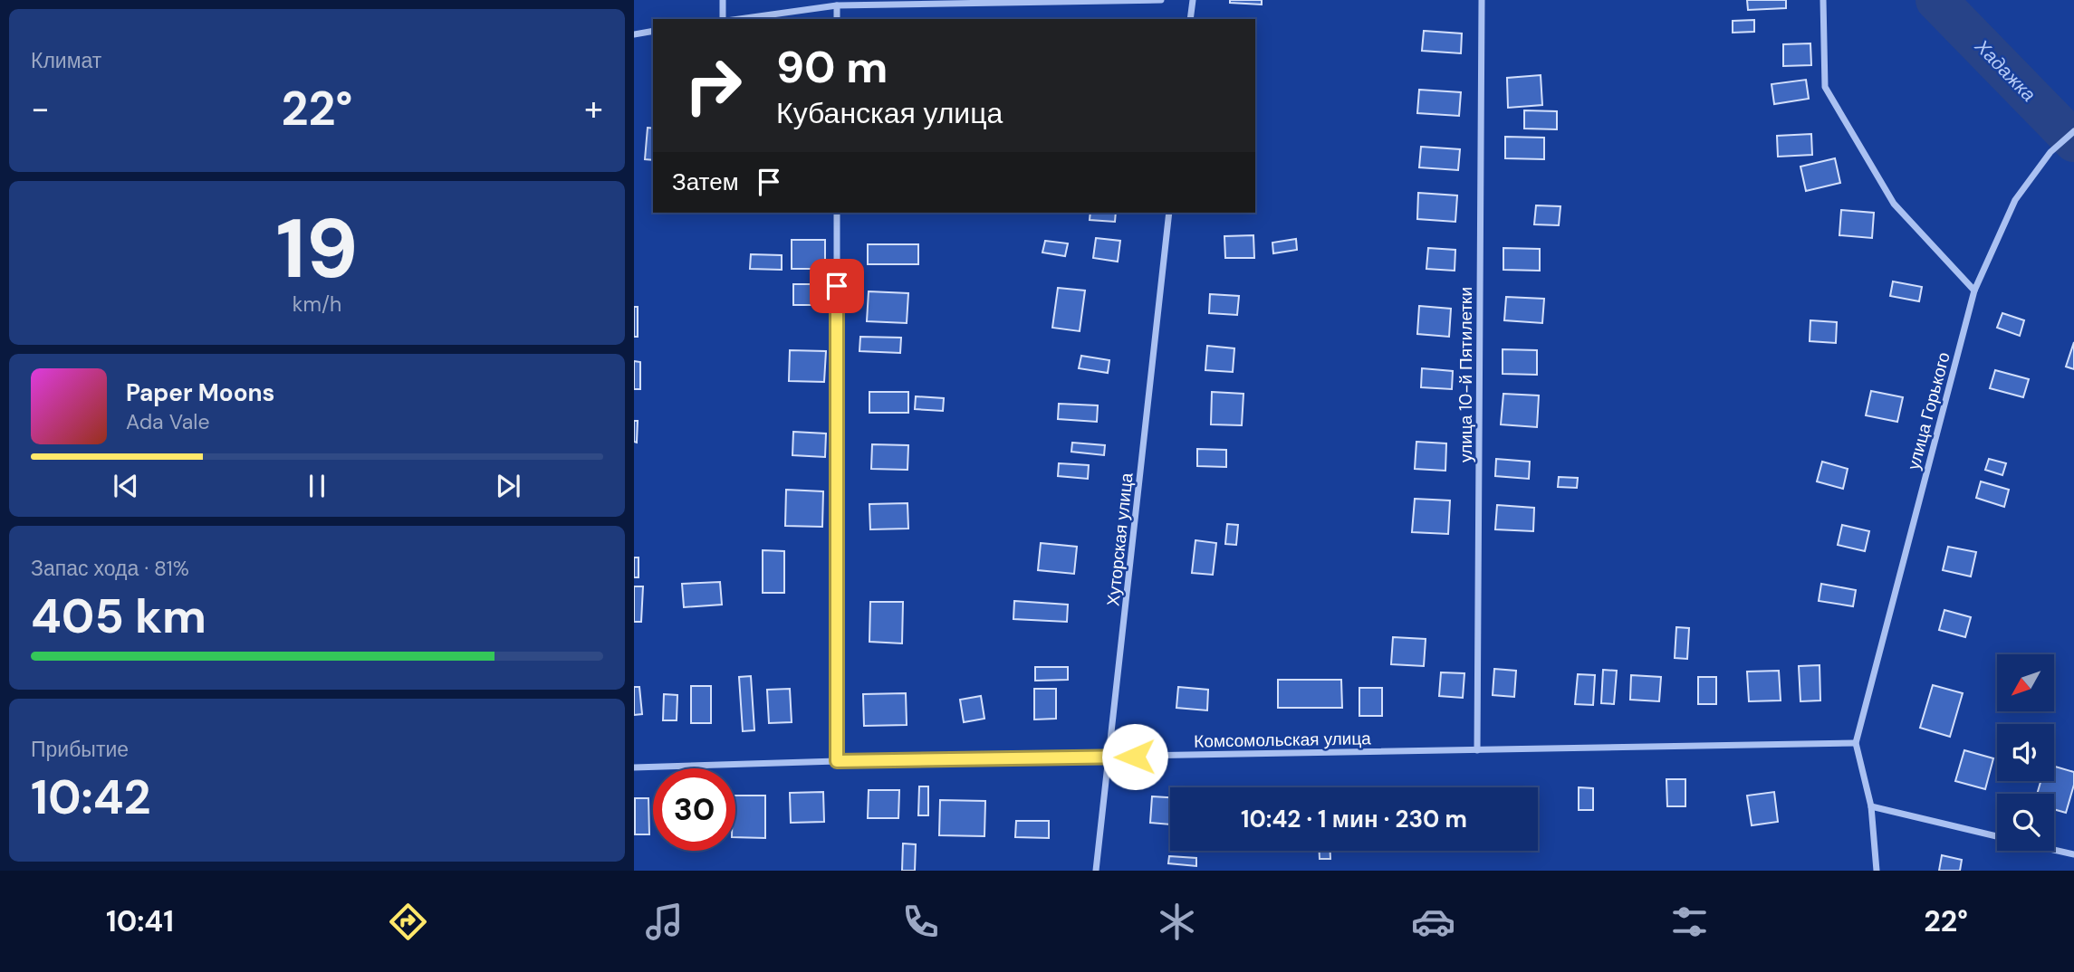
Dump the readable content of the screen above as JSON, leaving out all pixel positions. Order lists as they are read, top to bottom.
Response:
{
  "streets": {
    "street": [
      "улица 10-й Пятилетки",
      "улица Горького",
      "Хуторская улица",
      "Комсомольская улица"
    ]
  },
  "crossings": [
    ["улица 10-й Пятилетки", "Комсомольская улица"],
    ["улица Горького", "Комсомольская улица"],
    ["Хуторская улица", "Комсомольская улица"]
  ],
  "water": ["Хадажка"],
  "north": "bottom left",
  "page": {
    "tile": [
      "Климат",
      ["19", "km/h"],
      ["Запас хода · 81%", "405 km"],
      ["Прибытие", "10:42"]
    ],
    "turn": ["90 m", "Кубанская улица"],
    "heat": ["−", "22°", "+"],
    "then": "Затем",
    "song": ["Paper Moons", "Ada Vale"],
    "limit": "30",
    "trip": "10:42 · 1 мин · 230 m",
    "tabs": ["10:41", "22°"]
  }
}
